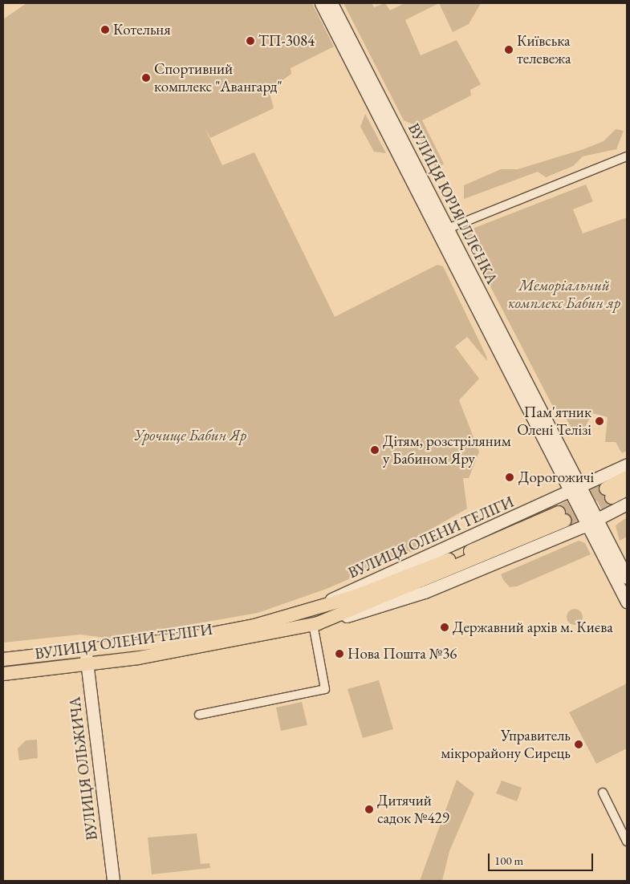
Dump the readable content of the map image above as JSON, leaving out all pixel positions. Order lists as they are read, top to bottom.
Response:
{
  "streets": {
    "main road": ["ВУЛИЦЯ ЮРІЯ ІЛЛЄНКА", "ВУЛИЦЯ ОЛЕНИ ТЕЛІГИ", "ВУЛИЦЯ ОЛЬЖИЧА"]
  },
  "crossings": [
    ["ВУЛИЦЯ ЮРІЯ ІЛЛЄНКА", "ВУЛИЦЯ ОЛЕНИ ТЕЛІГИ"],
    ["ВУЛИЦЯ ОЛЕНИ ТЕЛІГИ", "ВУЛИЦЯ ОЛЬЖИЧА"]
  ],
  "parks": ["Меморіальний комплекс Бабин яр", "Урочище Бабин Яр"],
  "places": [
    "Котельня",
    "ТП-3084",
    "Київська телевежа",
    "Спортивний комплекс \"Авангард\"",
    "Пам'ятник Олені Телізі",
    "Дітям, розстріляним у Бабином Яру",
    "Дорогожичі",
    "Державний архів м. Києва",
    "Нова Пошта №36",
    "Управитель мікрорайону Сирець",
    "Дитячий садок №429"
  ],
  "scale_bar": "100 m"
}
